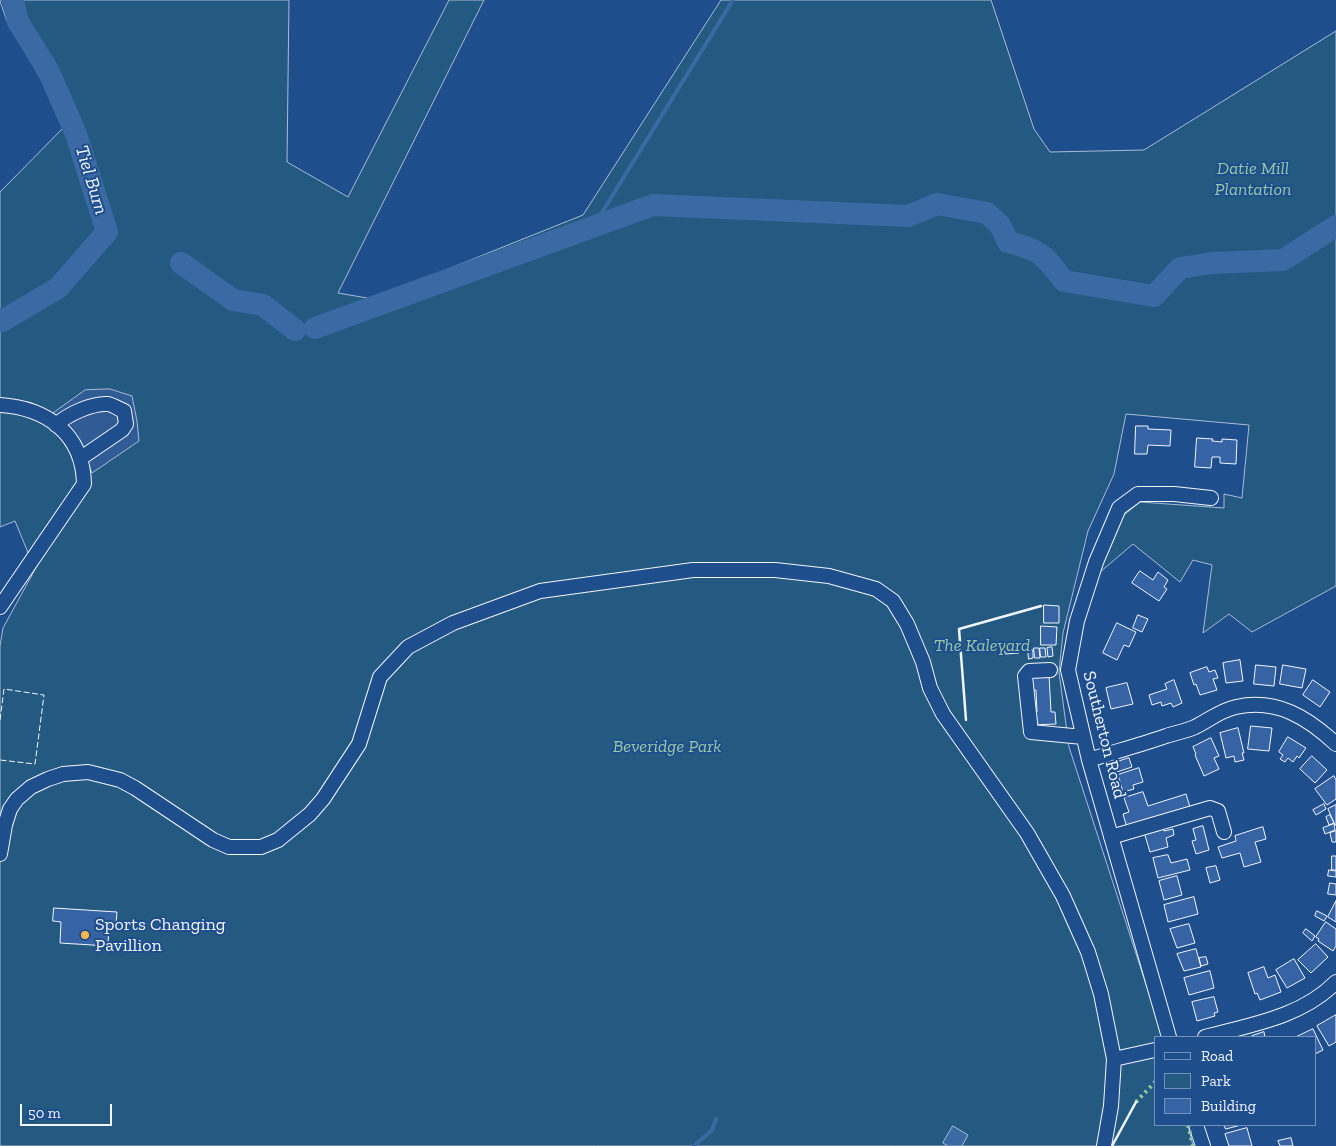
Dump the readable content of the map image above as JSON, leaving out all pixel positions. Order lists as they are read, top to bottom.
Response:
{
  "streets": {
    "street": ["Southerton Road"]
  },
  "water": ["Tiel Burn"],
  "parks": ["Datie Mill Plantation", "The Kaleyard", "Beveridge Park"],
  "places": ["Sports Changing Pavillion"],
  "legend": ["Road", "Park", "Building"],
  "scale_bar": "50 m"
}
